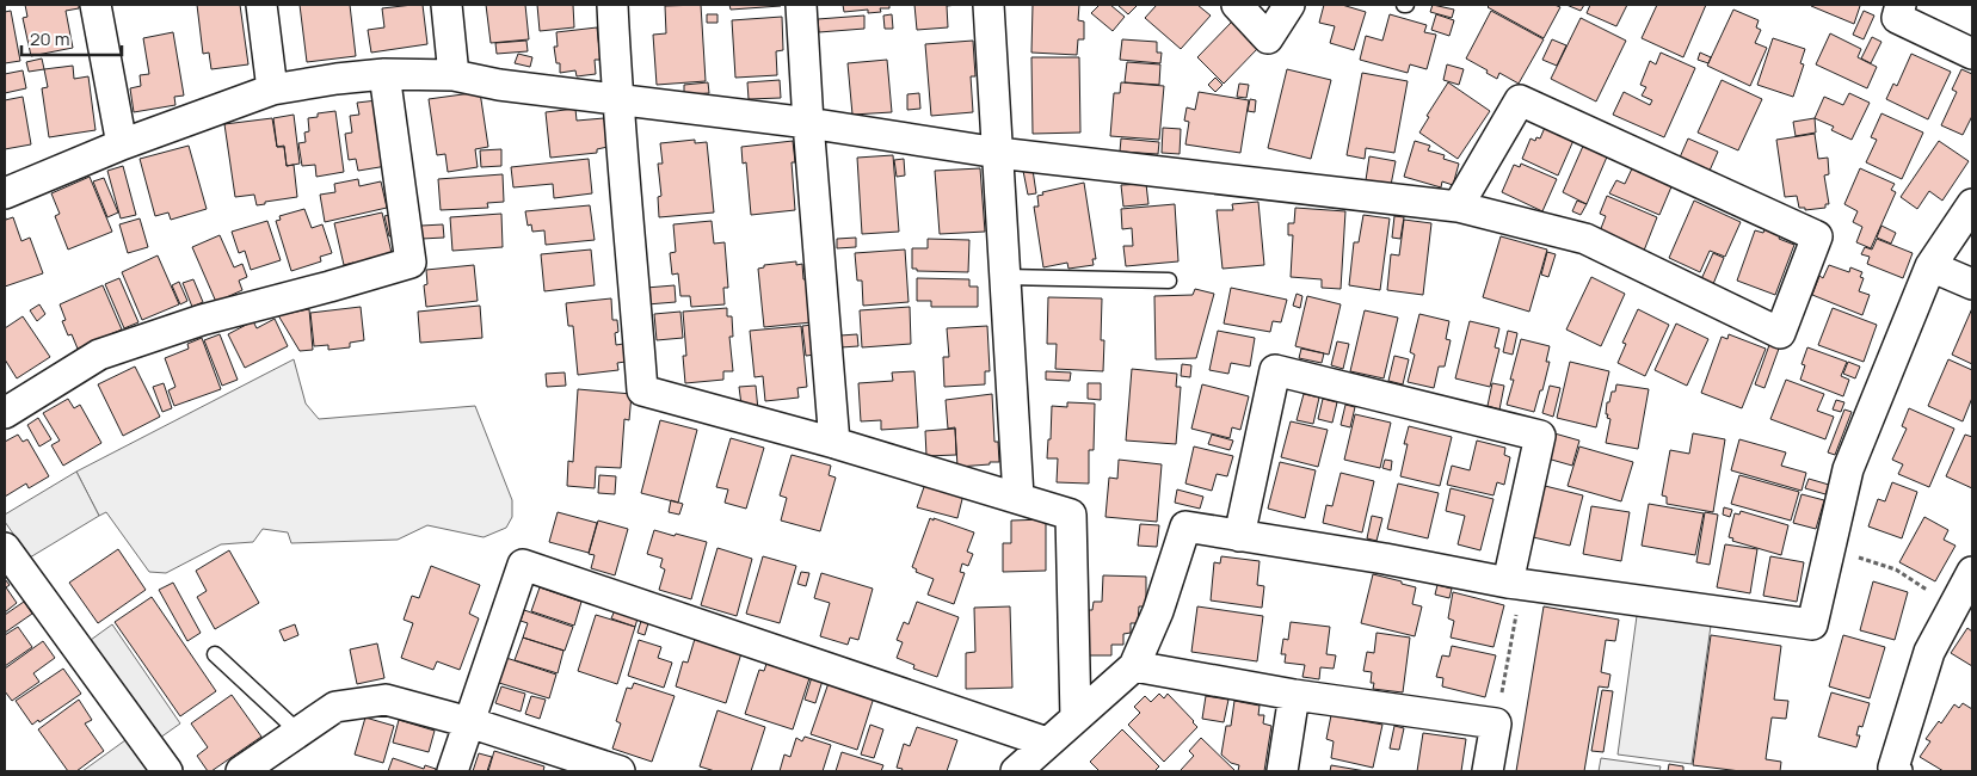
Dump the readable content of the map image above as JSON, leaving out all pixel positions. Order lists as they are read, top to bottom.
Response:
{
  "scale_bar": "20 m"
}
